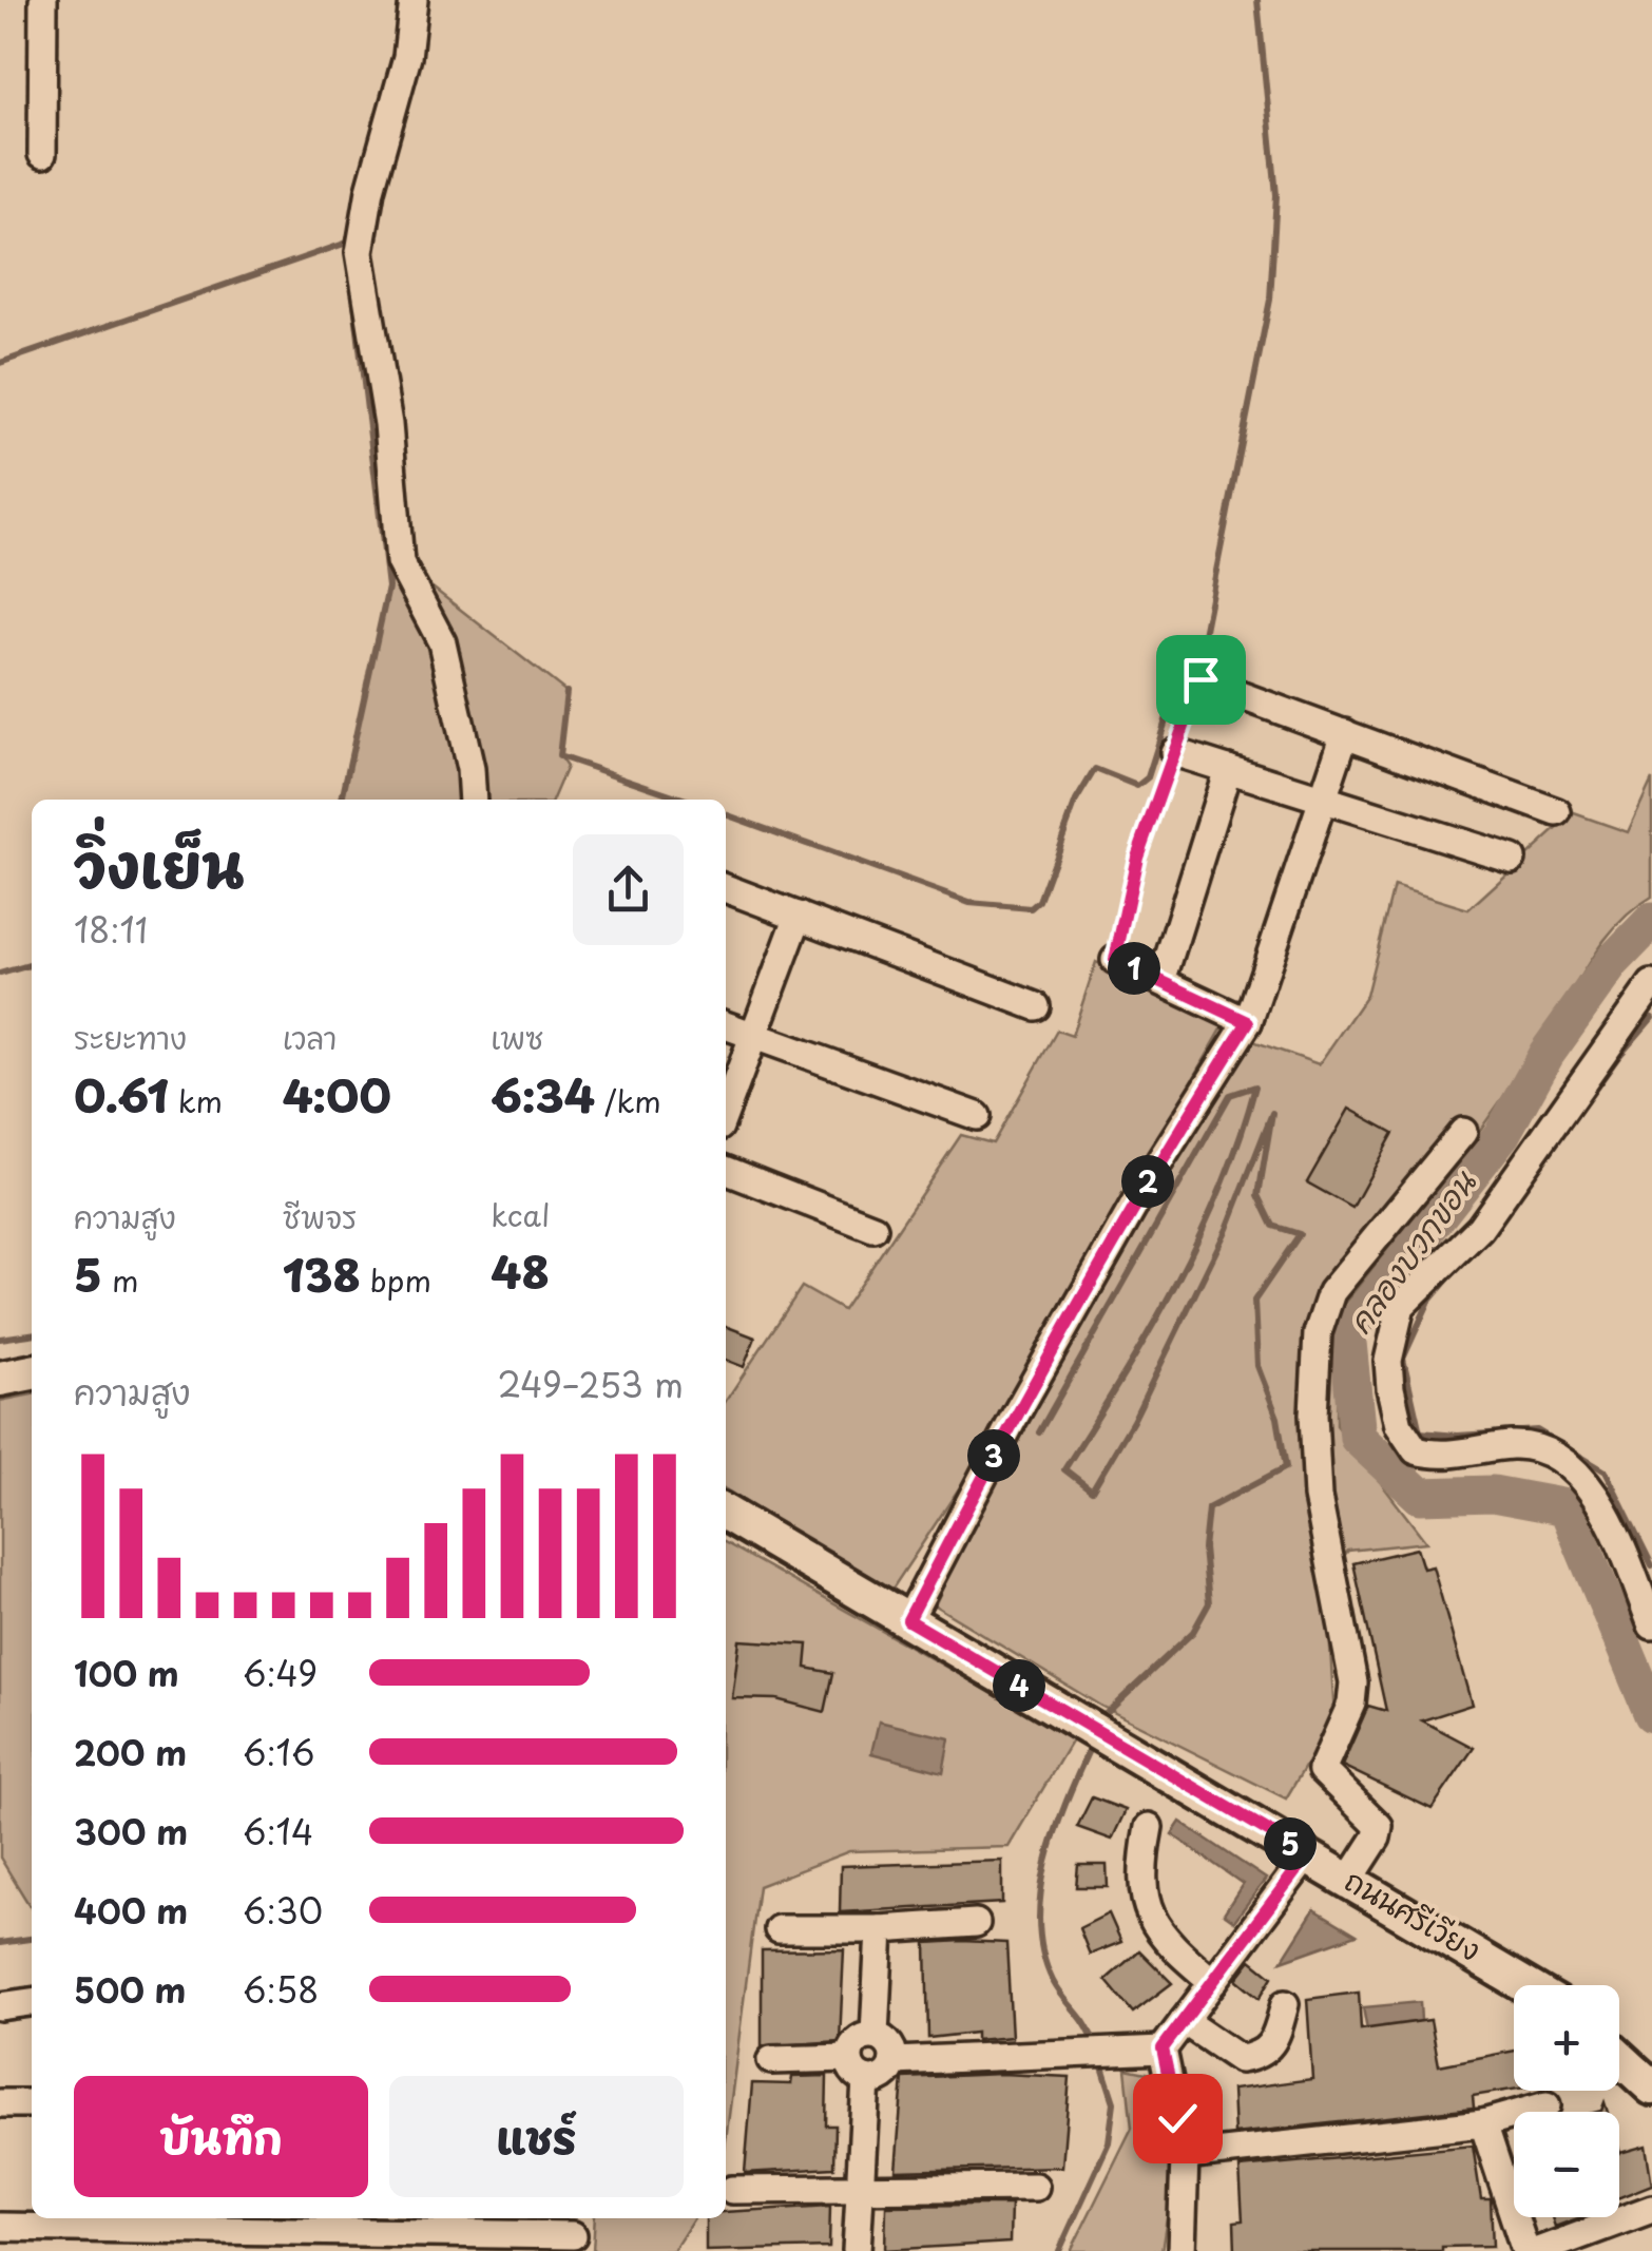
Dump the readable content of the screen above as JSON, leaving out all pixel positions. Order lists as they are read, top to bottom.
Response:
{
  "streets": {
    "main road": ["ถนนศรีเวียง"]
  },
  "water": ["คลองบวกขอน"],
  "page": {
    "heading": ["วิ่งเย็น", "18:11"],
    "pins": [
      "1",
      "2",
      "3",
      "4",
      "5"
    ],
    "stats": [
      ["ระยะทาง", "0.61 km"],
      ["เวลา", "4:00"],
      ["เพซ", "6:34 /km"],
      ["ความสูง", "5 m"],
      ["ชีพจร", "138 bpm"],
      ["kcal", "48"]
    ],
    "chart": ["ความสูง", "249–253 m"],
    "list": [
      {
        "name": "100 m",
        "note": "6:49"
      },
      {
        "name": "200 m",
        "note": "6:16"
      },
      {
        "name": "300 m",
        "note": "6:14"
      },
      {
        "name": "400 m",
        "note": "6:30"
      },
      {
        "name": "500 m",
        "note": "6:58"
      }
    ],
    "map_buttons": ["+", "−"],
    "buttons": ["บันทึก", "แชร์"]
  }
}
